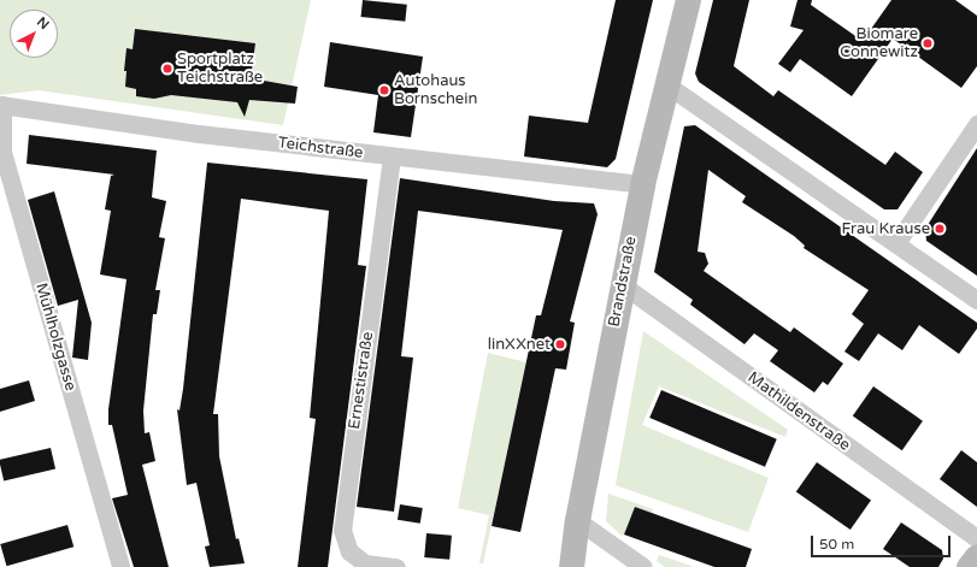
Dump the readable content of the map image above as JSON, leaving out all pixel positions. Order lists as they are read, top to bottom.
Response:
{
  "streets": {
    "street": [
      "Teichstraße",
      "Brandstraße",
      "Mühlholzgasse",
      "Ernestistraße",
      "Mathildenstraße"
    ]
  },
  "crossings": [
    ["Teichstraße", "Brandstraße"],
    ["Teichstraße", "Mühlholzgasse"],
    ["Teichstraße", "Ernestistraße"],
    ["Brandstraße", "Mathildenstraße"]
  ],
  "places": [
    "Biomare Connewitz",
    "Sportplatz Teichstraße",
    "Autohaus Bornschein",
    "Frau Krause",
    "linXXnet"
  ],
  "scale_bar": "50 m",
  "north": "top right"
}
